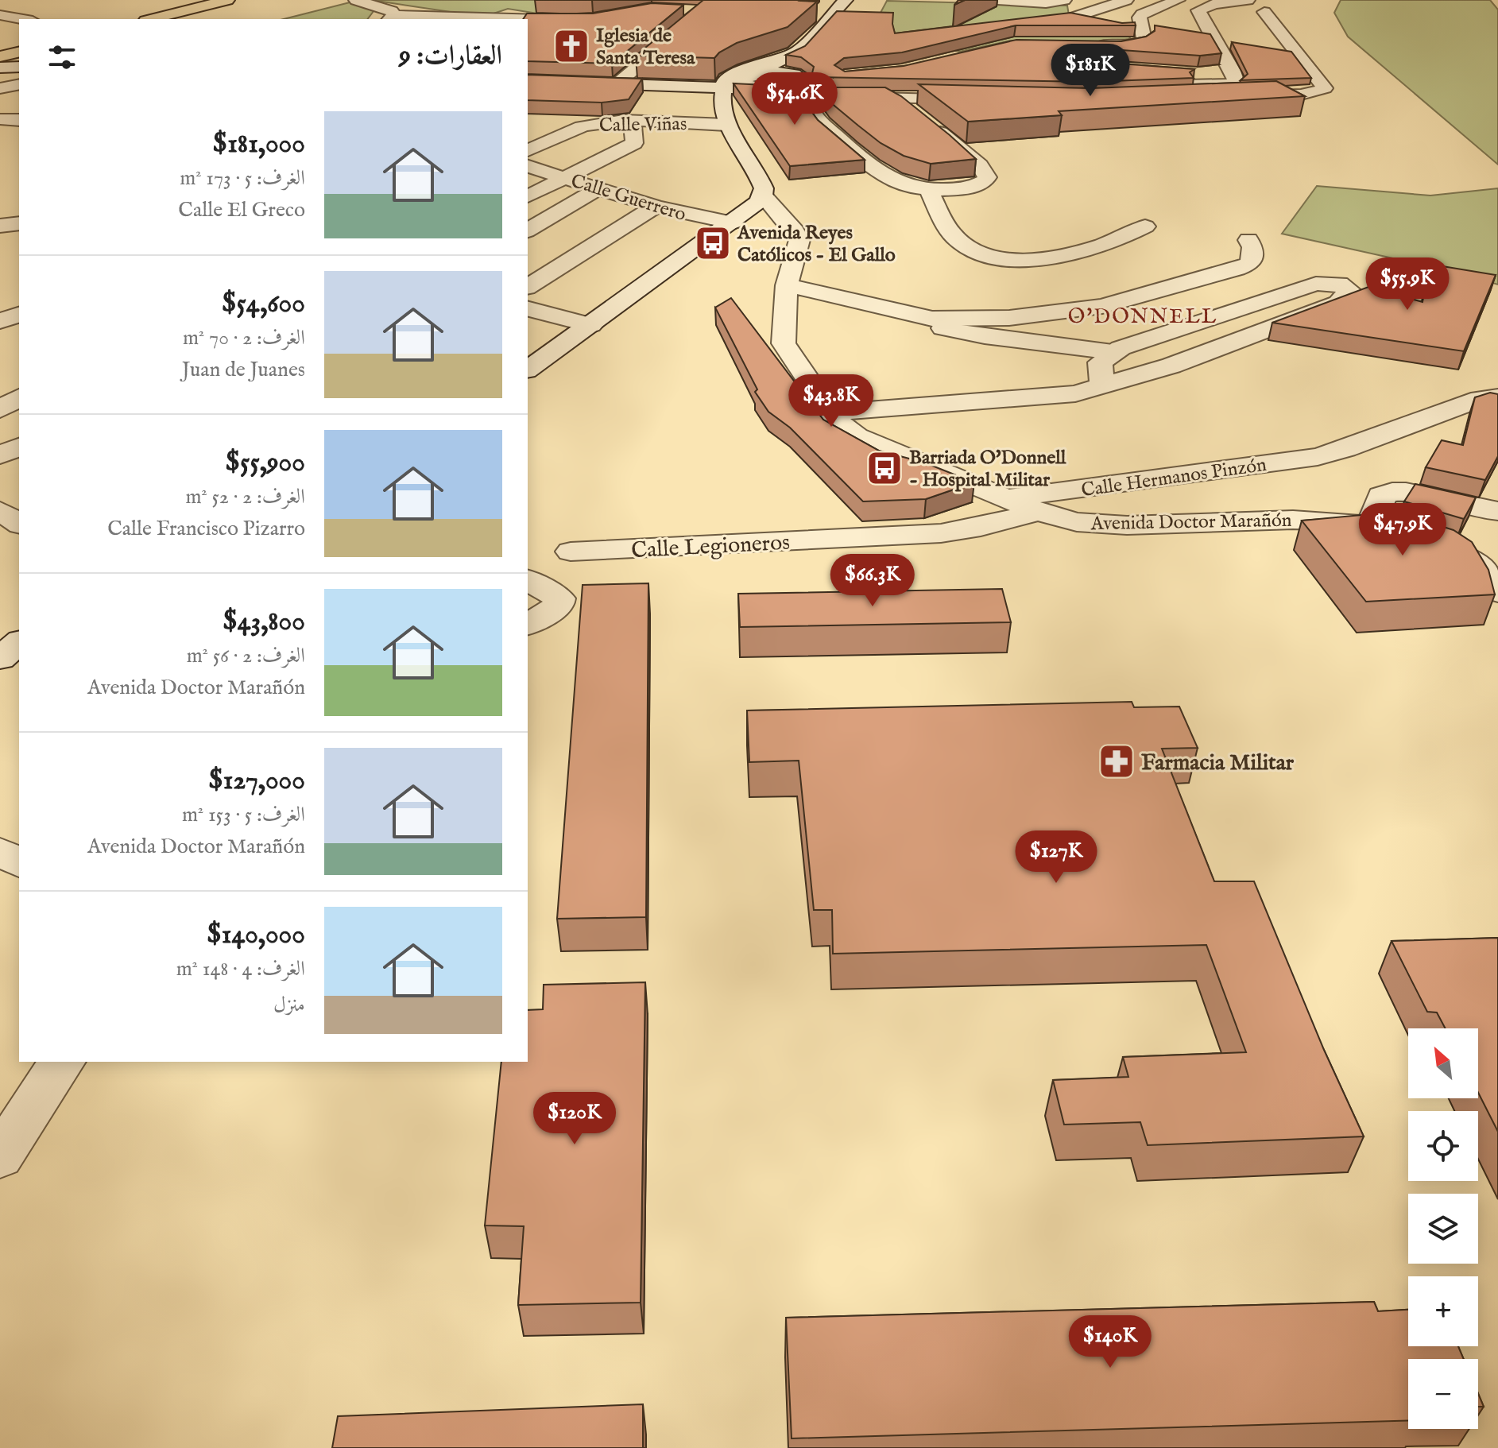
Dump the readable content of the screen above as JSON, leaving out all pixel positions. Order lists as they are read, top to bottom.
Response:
{
  "streets": {
    "street": [
      "Calle Viñas",
      "Calle Guerrero",
      "Calle Hermanos Pinzón",
      "Avenida Doctor Marañón",
      "Calle Legioneros"
    ]
  },
  "crossings": [
    ["Calle Hermanos Pinzón", "Avenida Doctor Marañón"],
    ["Avenida Doctor Marañón", "Calle Legioneros"]
  ],
  "districts": ["O'DONNELL"],
  "places": {
    "church": ["Iglesia de Santa Teresa"],
    "bus stop": ["Avenida Reyes Católicos - El Gallo", "Barriada O'Donnell - Hospital Militar"],
    "pharmacy": ["Farmacia Militar"]
  },
  "north": "top left",
  "page": {
    "heading": "العقارات: 9",
    "price": [
      "$181K",
      "$54.6K",
      "$55.9K",
      "$43.8K",
      "$47.9K",
      "$66.3K",
      "$127K",
      "$120K",
      "$140K"
    ],
    "list": [
      {
        "name": "$181,000",
        "note": "الغرف: 5 · 173 m² · Calle El Greco"
      },
      {
        "name": "$54,600",
        "note": "الغرف: 2 · 70 m² · Juan de Juanes"
      },
      {
        "name": "$55,900",
        "note": "الغرف: 2 · 52 m² · Calle Francisco Pizarro"
      },
      {
        "name": "$43,800",
        "note": "الغرف: 2 · 56 m² · Avenida Doctor Marañón"
      },
      {
        "name": "$127,000",
        "note": "الغرف: 5 · 153 m² · Avenida Doctor Marañón"
      },
      {
        "name": "$140,000",
        "note": "الغرف: 4 · 148 m² · منزل"
      }
    ],
    "map_buttons": ["+", "−"]
  }
}
